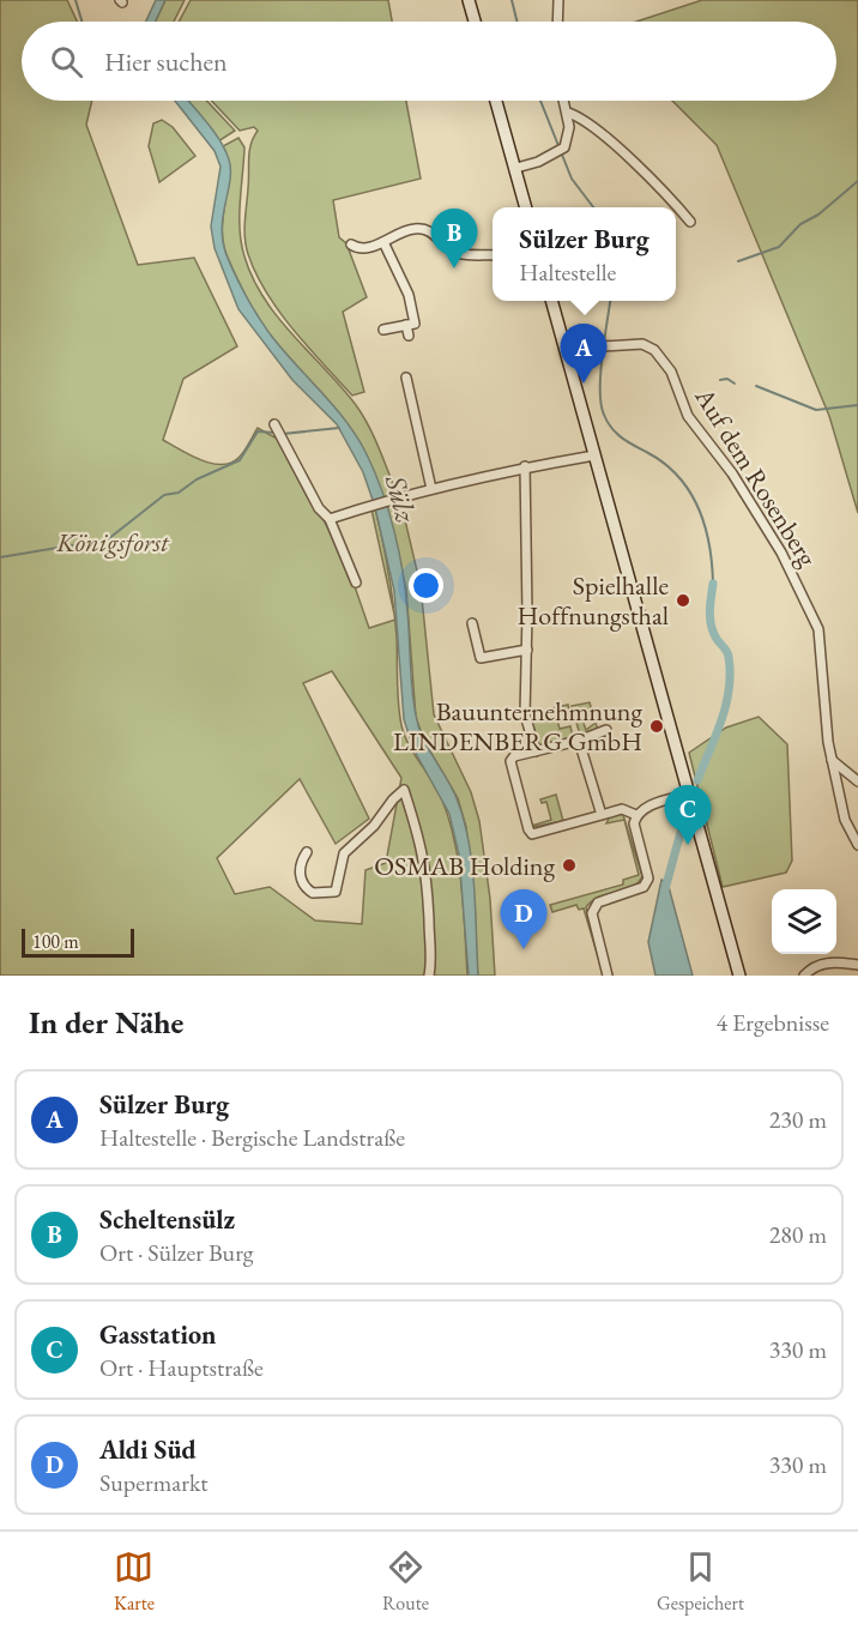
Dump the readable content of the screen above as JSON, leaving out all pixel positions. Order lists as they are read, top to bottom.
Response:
{
  "streets": {
    "street": ["Auf dem Rosenberg"]
  },
  "water": ["Sülz"],
  "parks": ["Königsforst"],
  "places": ["Spielhalle Hoffnungsthal", "Bauunternehmnung LINDENBERG GmbH", "OSMAB Holding"],
  "scale_bar": "100 m",
  "page": {
    "search": "Hier suchen",
    "popup": ["Sülzer Burg", "Haltestelle"],
    "pins": [
      "B",
      "A",
      "C",
      "D"
    ],
    "scale": "100 m",
    "heading": ["In der Nähe", "4 Ergebnisse"],
    "list": [
      {
        "mark": "A",
        "name": "Sülzer Burg",
        "note": "Haltestelle · Bergische Landstraße",
        "value": "230 m"
      },
      {
        "mark": "B",
        "name": "Scheltensülz",
        "note": "Ort · Sülzer Burg",
        "value": "280 m"
      },
      {
        "mark": "C",
        "name": "Gasstation",
        "note": "Ort · Hauptstraße",
        "value": "330 m"
      },
      {
        "mark": "D",
        "name": "Aldi Süd",
        "note": "Supermarkt",
        "value": "330 m"
      }
    ],
    "nav": ["Karte", "Route", "Gespeichert"]
  }
}
